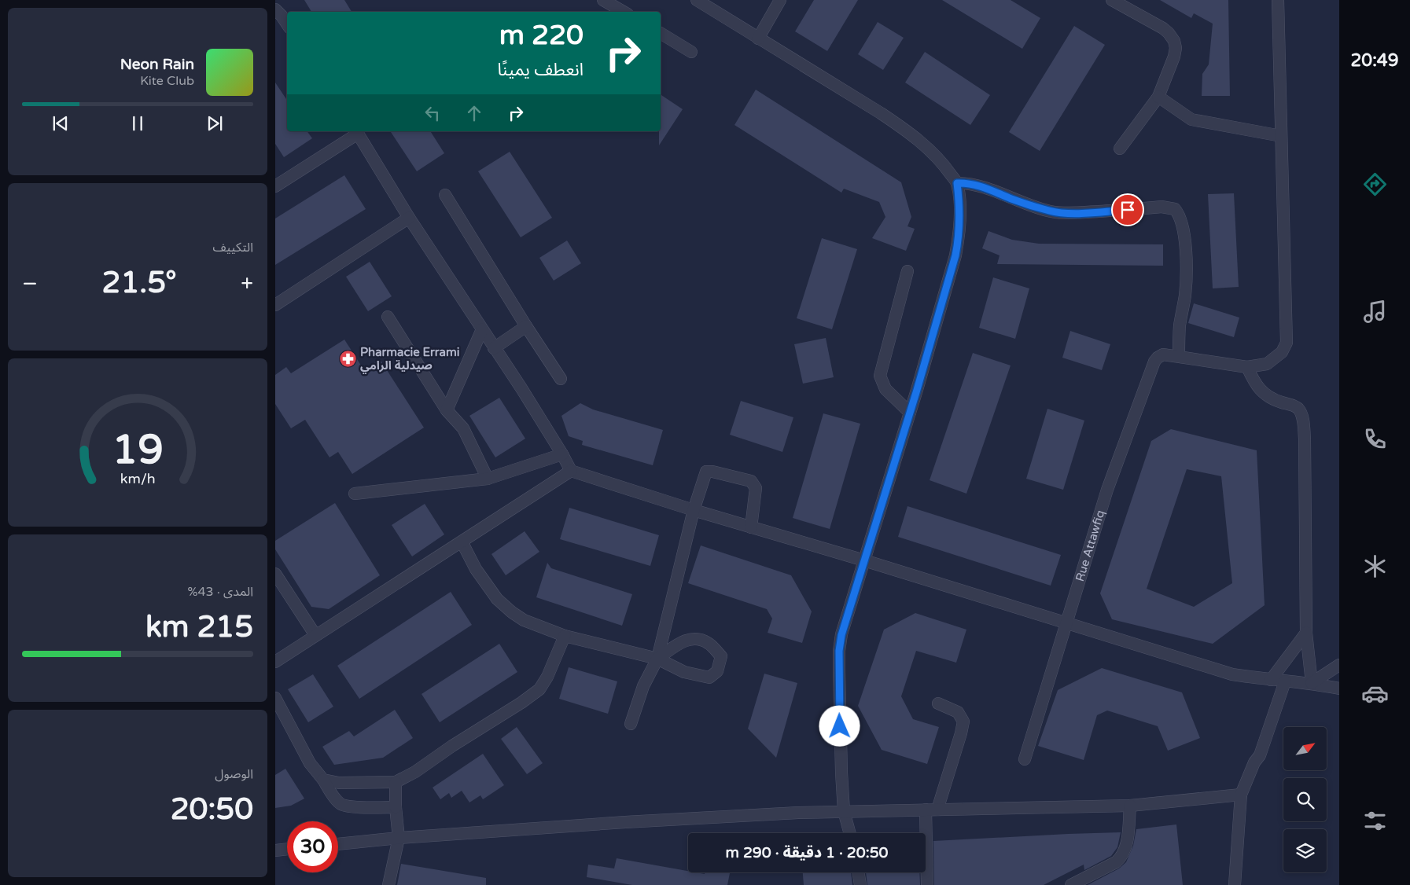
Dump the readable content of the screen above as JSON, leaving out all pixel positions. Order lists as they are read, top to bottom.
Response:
{
  "streets": {
    "street": ["Rue Attawfiq"]
  },
  "places": {
    "pharmacy": ["Pharmacie Errami صيدلية الرامي"]
  },
  "north": "top right",
  "page": {
    "tabs": "20:49",
    "turn": ["220 m", "انعطف يمينًا"],
    "song": ["Neon Rain", "Kite Club"],
    "tile": [
      "التكييف",
      ["المدى · 43%", "215 km"],
      ["الوصول", "20:50"]
    ],
    "heat": ["−", "21.5°", "+"],
    "limit": "30",
    "trip": "20:50 · 1 دقيقة · 290 m",
    "gauge": ["19", "km/h"]
  }
}
